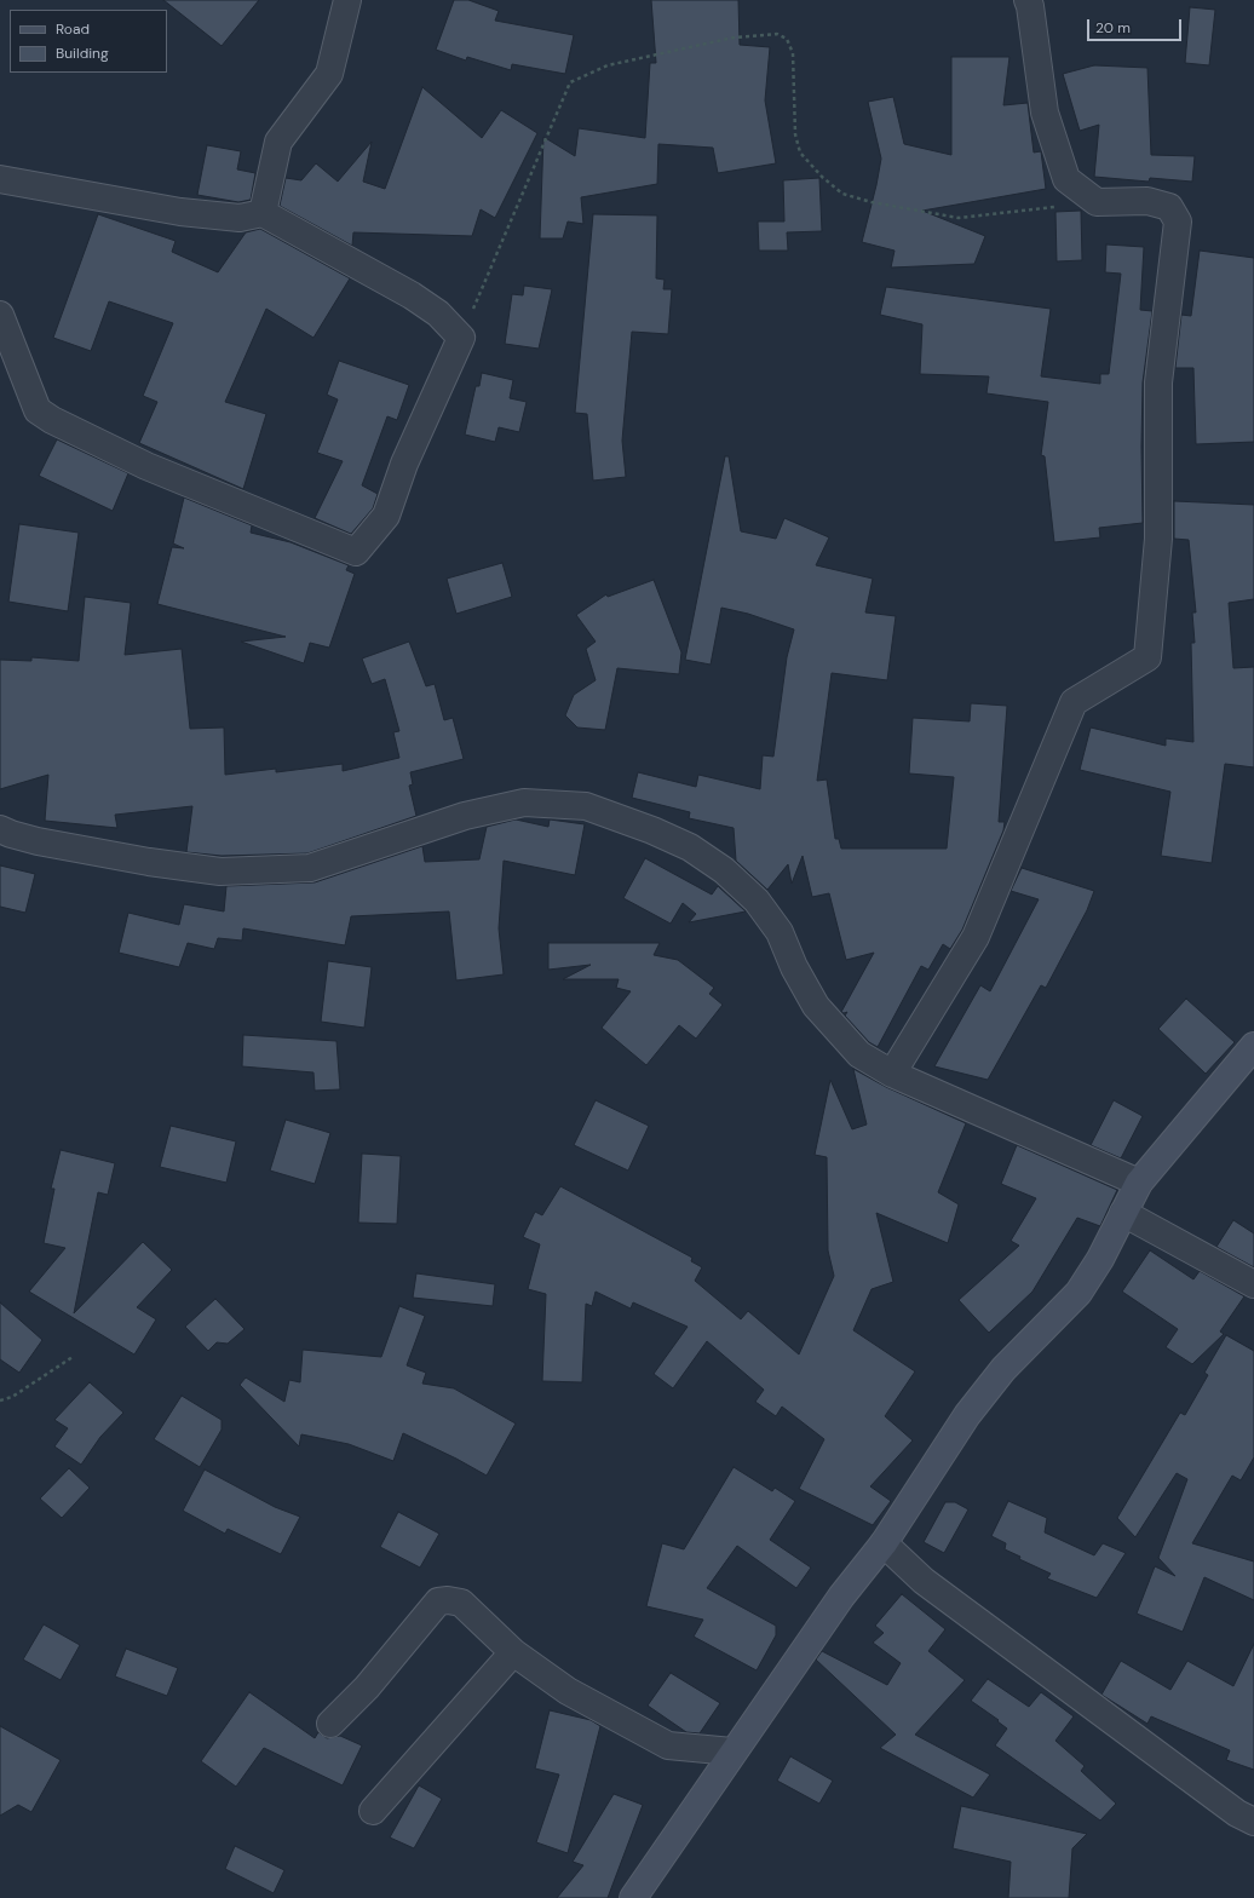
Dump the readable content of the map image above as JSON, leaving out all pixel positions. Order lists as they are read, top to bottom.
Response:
{
  "legend": ["Road", "Building"],
  "scale_bar": "20 m"
}
